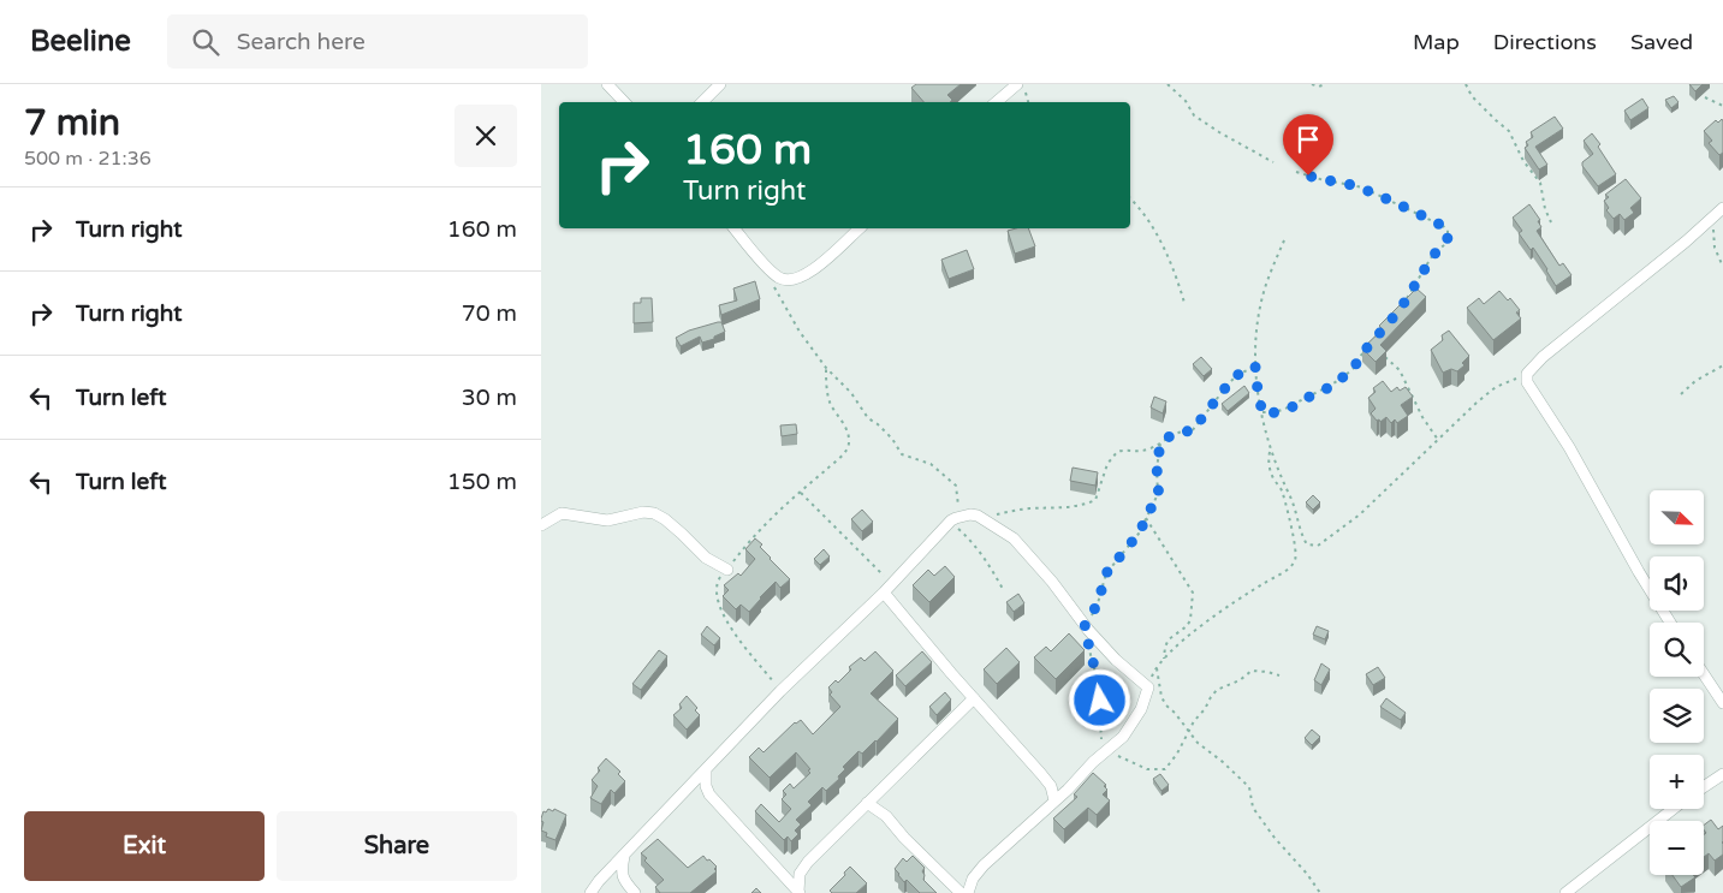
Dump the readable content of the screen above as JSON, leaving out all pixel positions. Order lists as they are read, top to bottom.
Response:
{
  "north": "bottom right",
  "page": {
    "header": "Beeline",
    "search": "Search here",
    "nav": ["Map", "Directions", "Saved"],
    "heading": ["7 min", "500 m · 21:36"],
    "turn": ["160 m", "Turn right"],
    "list": [
      {
        "name": "Turn right",
        "value": "160 m"
      },
      {
        "name": "Turn right",
        "value": "70 m"
      },
      {
        "name": "Turn left",
        "value": "30 m"
      },
      {
        "name": "Turn left",
        "value": "150 m"
      }
    ],
    "map_buttons": ["+", "−"],
    "buttons": ["Exit", "Share"]
  }
}
